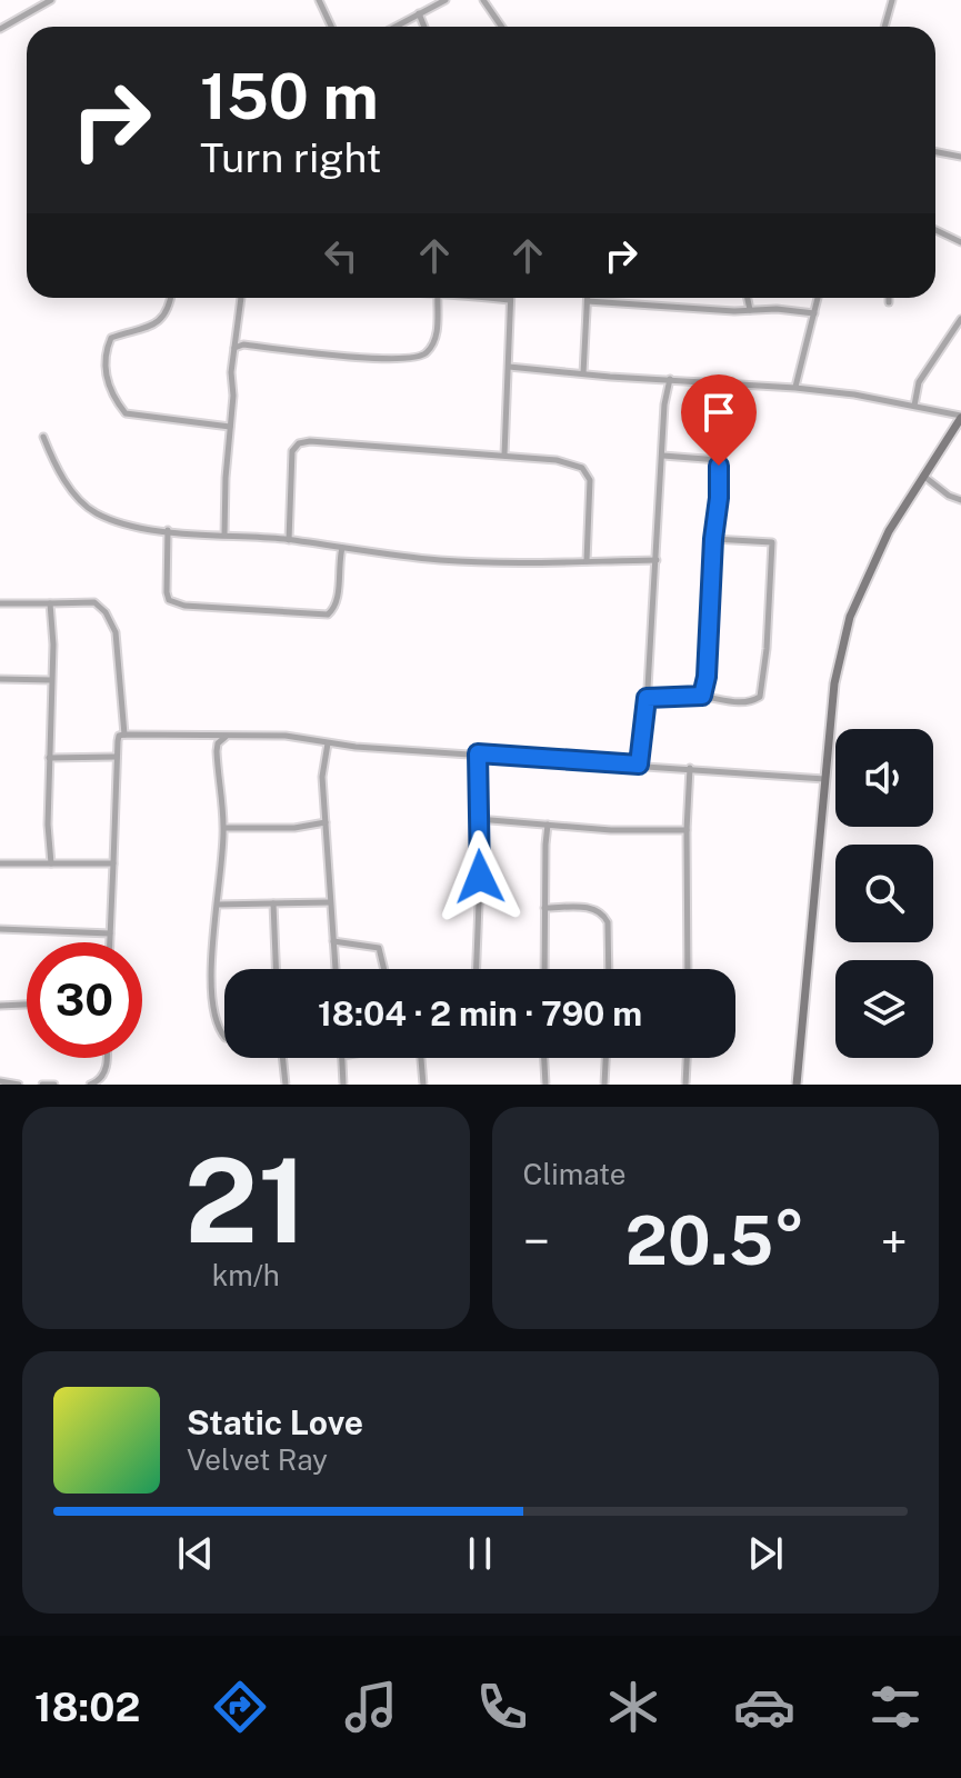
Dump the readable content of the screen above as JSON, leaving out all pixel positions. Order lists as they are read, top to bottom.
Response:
{
  "page": {
    "turn": ["150 m", "Turn right"],
    "limit": "30",
    "trip": "18:04 · 2 min · 790 m",
    "tile": [
      ["21", "km/h"],
      "Climate"
    ],
    "heat": ["−", "20.5°", "+"],
    "song": ["Static Love", "Velvet Ray"],
    "tabs": "18:02"
  }
}
